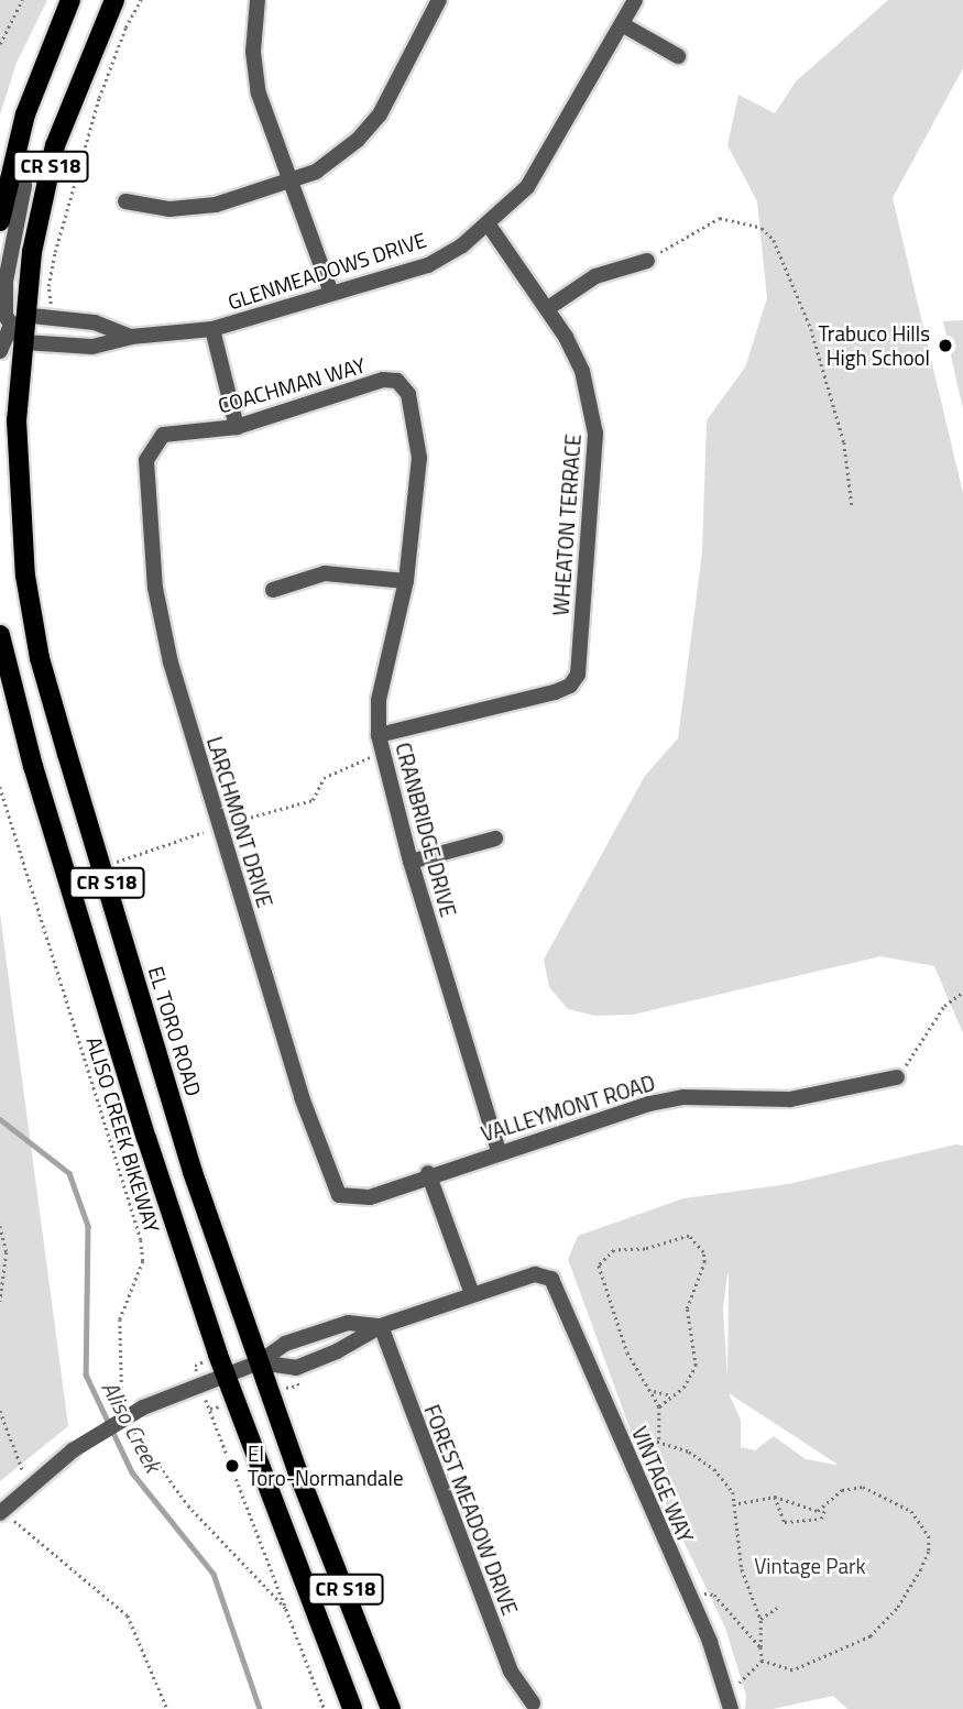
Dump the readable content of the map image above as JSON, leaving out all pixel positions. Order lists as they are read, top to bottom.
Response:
{
  "streets": {
    "main road": ["CR S18", "EL TORO ROAD"],
    "street": [
      "GLENMEADOWS DRIVE",
      "COACHMAN WAY",
      "WHEATON TERRACE",
      "LARCHMONT DRIVE",
      "CRANBRIDGE DRIVE",
      "VALLEYMONT ROAD",
      "VINTAGE WAY",
      "FOREST MEADOW DRIVE"
    ],
    "path": ["ALISO CREEK BIKEWAY"]
  },
  "crossings": [
    ["GLENMEADOWS DRIVE", "WHEATON TERRACE"],
    ["GLENMEADOWS DRIVE", "EL TORO ROAD"],
    ["COACHMAN WAY", "LARCHMONT DRIVE"],
    ["COACHMAN WAY", "CRANBRIDGE DRIVE"],
    ["WHEATON TERRACE", "CRANBRIDGE DRIVE"],
    ["LARCHMONT DRIVE", "VALLEYMONT ROAD"],
    ["CRANBRIDGE DRIVE", "VALLEYMONT ROAD"]
  ],
  "water": ["Aliso Creek"],
  "parks": ["Vintage Park"],
  "places": ["Trabuco Hills High School", "El Toro-Normandale"]
}
